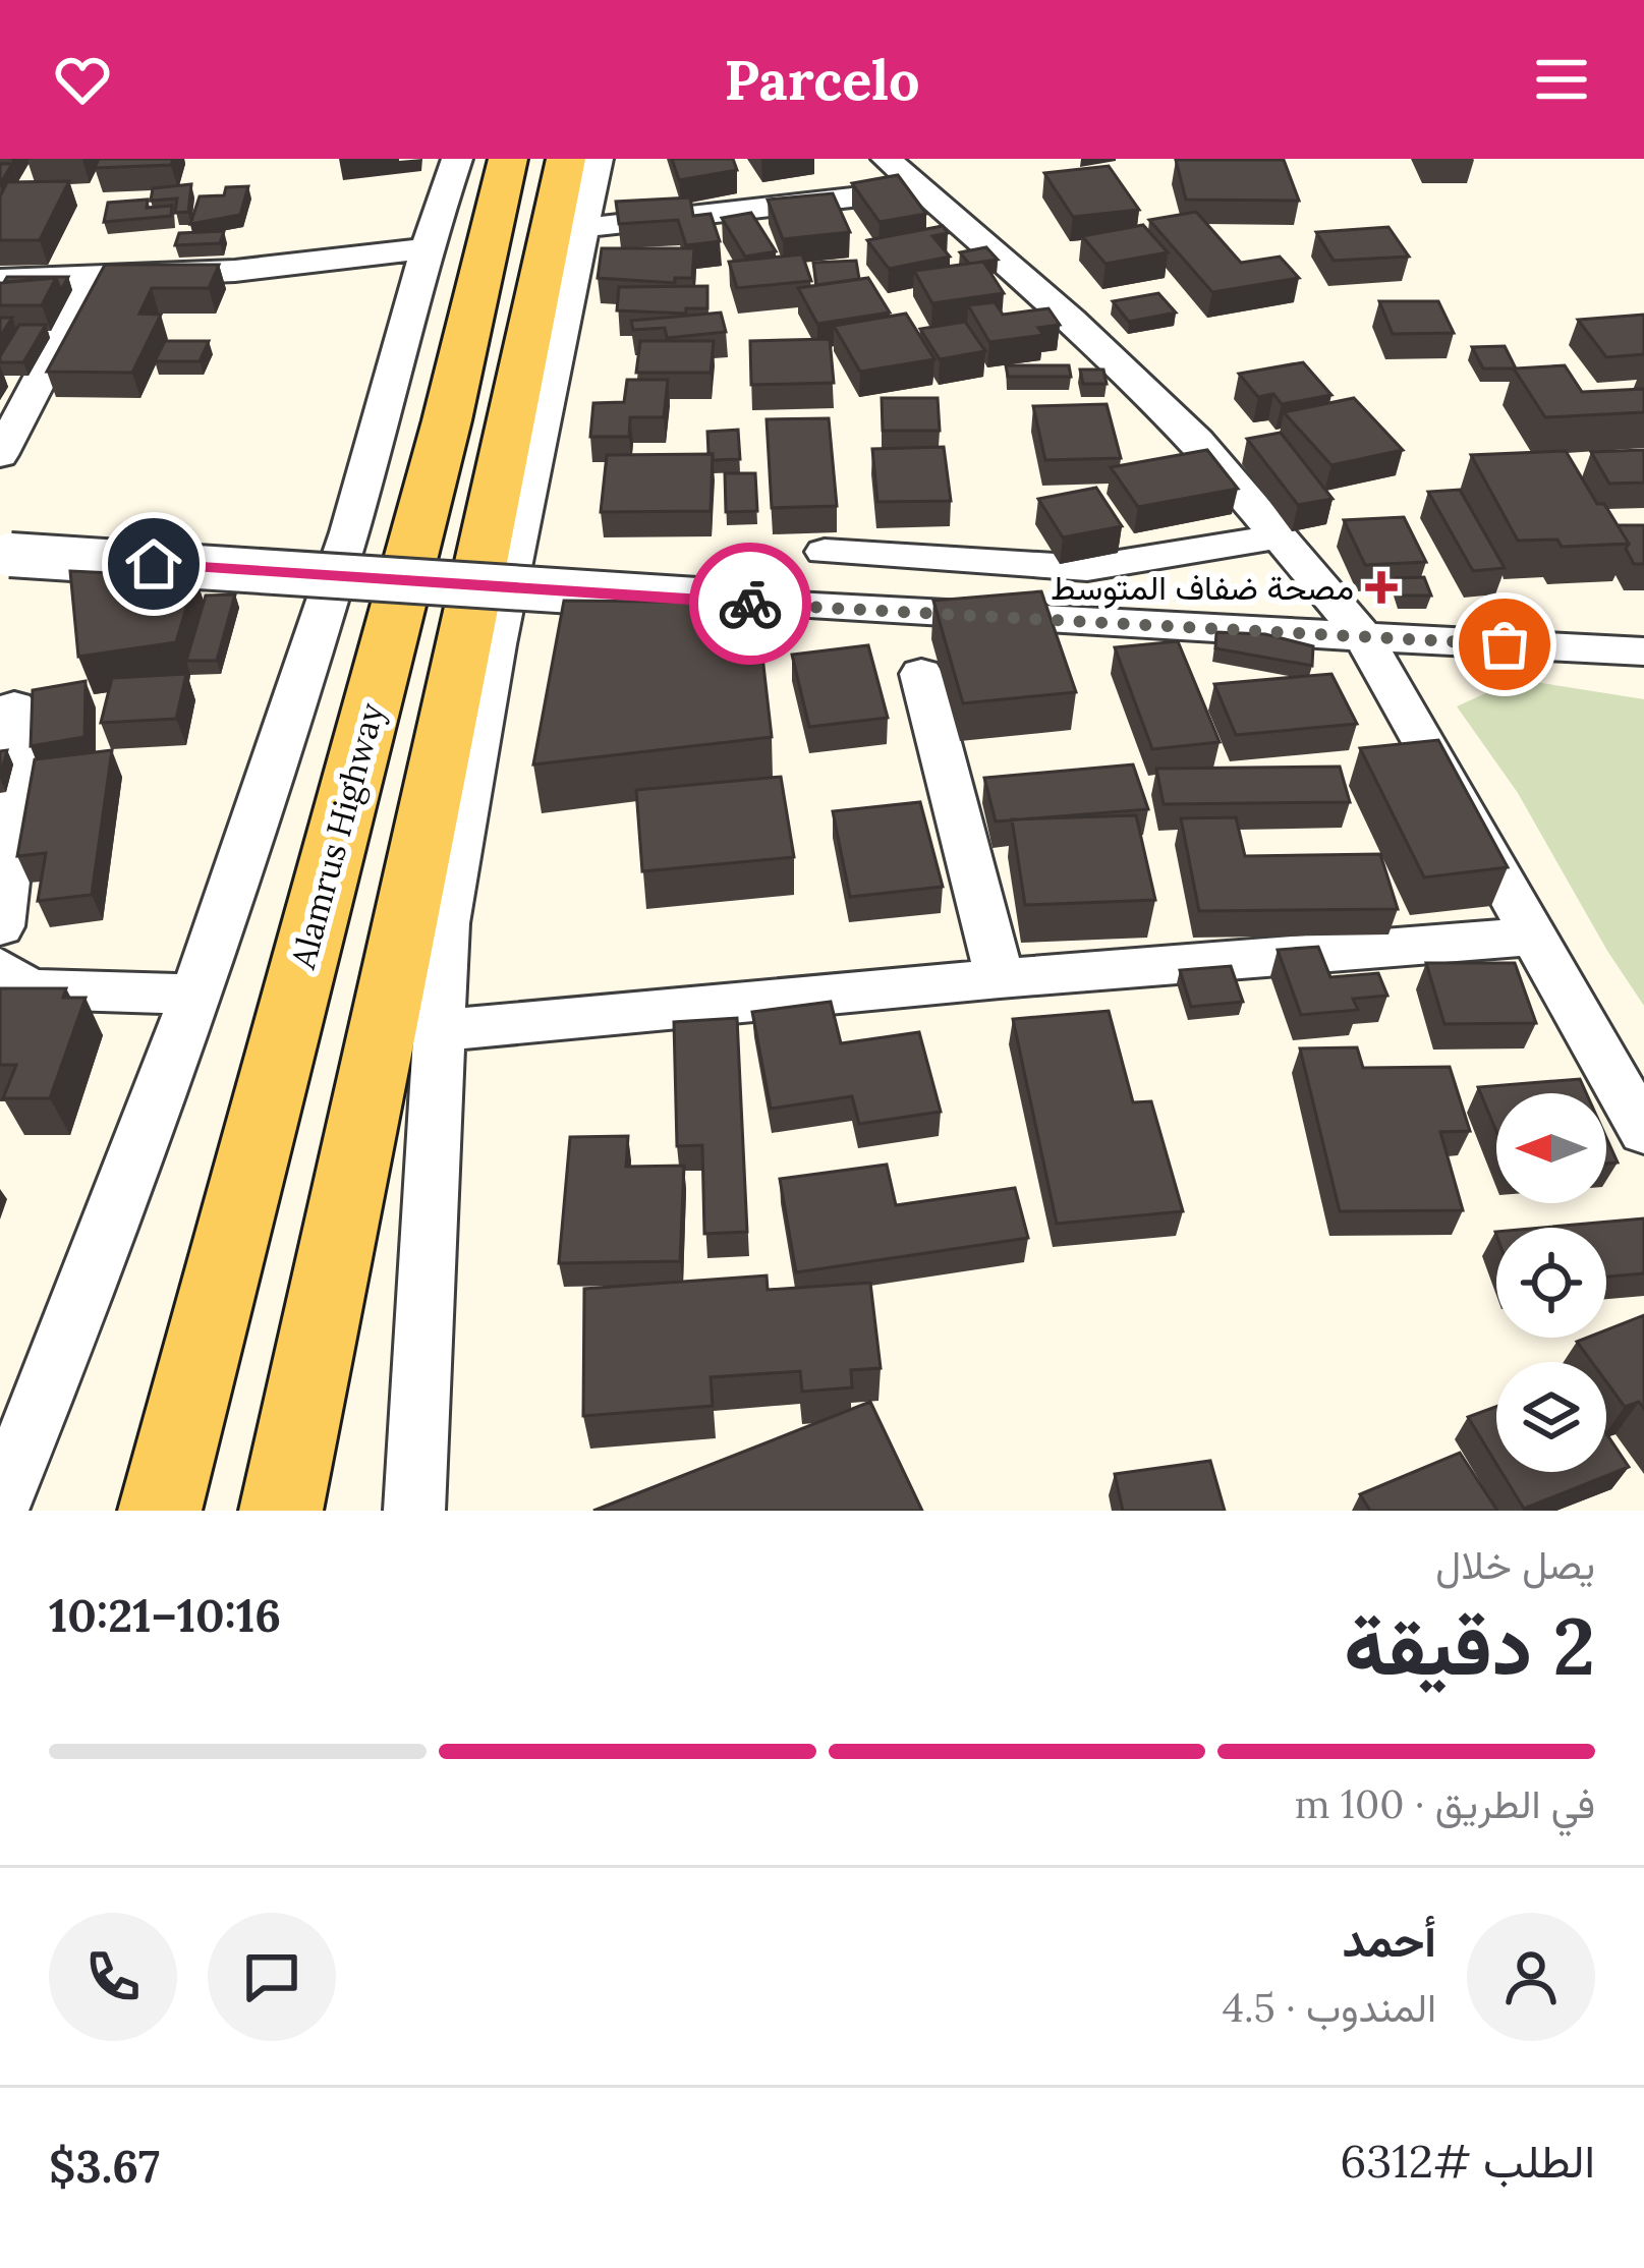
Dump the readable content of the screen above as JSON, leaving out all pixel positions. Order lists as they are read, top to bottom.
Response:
{
  "streets": {
    "main road": ["Alamrus Highway"]
  },
  "places": {
    "health": ["مصحة ضفاف المتوسط"]
  },
  "north": "left",
  "page": {
    "header": "Parcelo",
    "heading": ["2 دقيقة", "يصل خلال", "10:16–10:21"],
    "panel": [
      "أحمد",
      "المندوب · 4.5",
      "الطلب #6312",
      "$3.67"
    ],
    "bar": "في الطريق · 100 m"
  }
}
